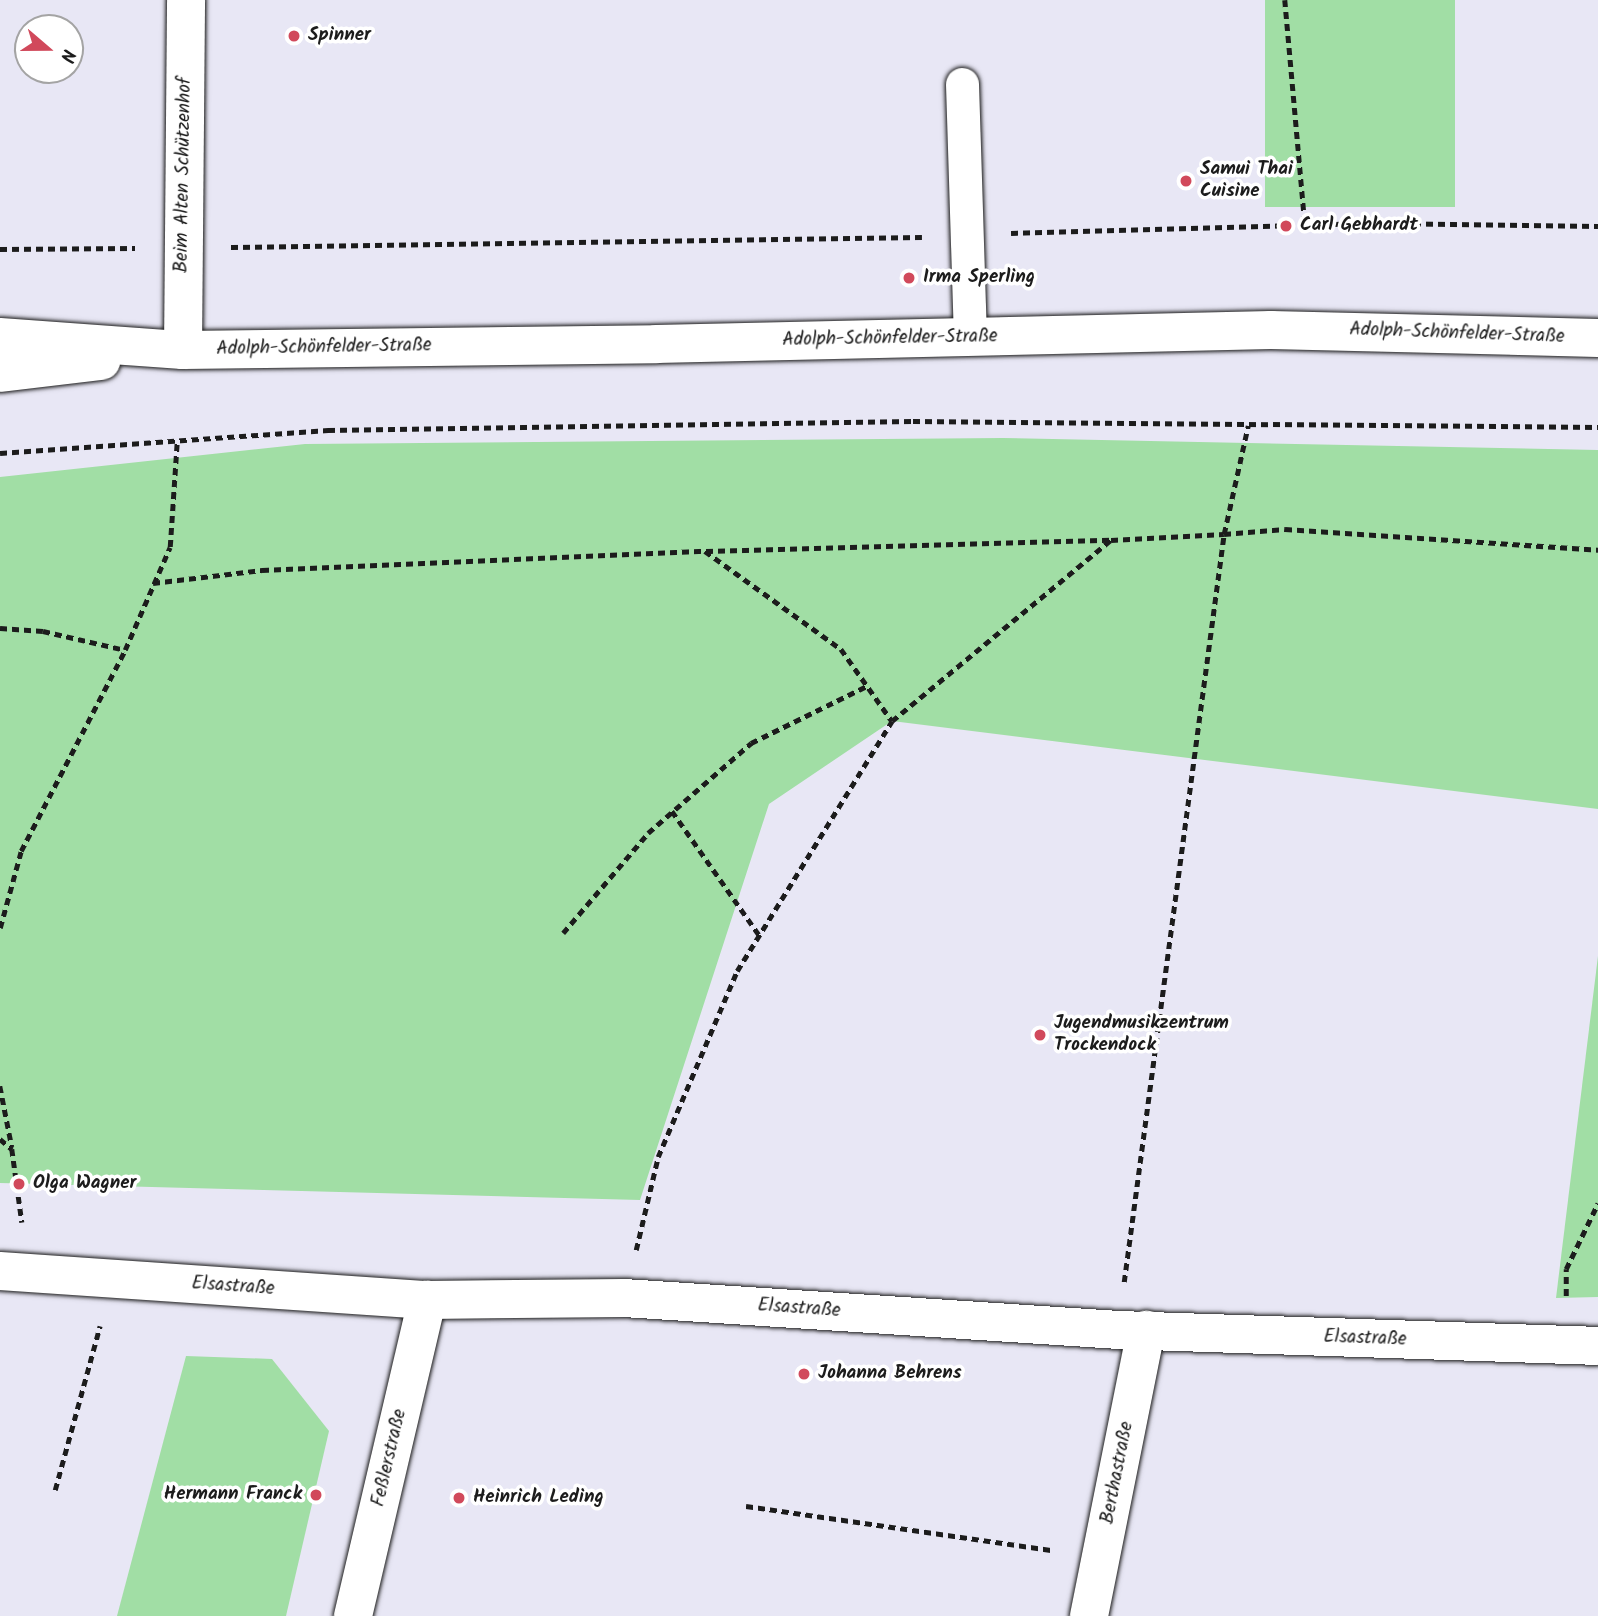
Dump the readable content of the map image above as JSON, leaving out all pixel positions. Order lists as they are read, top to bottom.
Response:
{
  "streets": {
    "street": [
      "Beim Alten Schützenhof",
      "Adolph-Schönfelder-Straße",
      "Elsastraße",
      "Feßlerstraße",
      "Berthastraße"
    ]
  },
  "crossings": [
    ["Beim Alten Schützenhof", "Adolph-Schönfelder-Straße"],
    ["Elsastraße", "Feßlerstraße"],
    ["Elsastraße", "Berthastraße"]
  ],
  "places": [
    "Spinner",
    "Samui Thai Cuisine",
    "Carl Gebhardt",
    "Irma Sperling",
    "Jugendmusikzentrum Trockendock",
    "Olga Wagner",
    "Johanna Behrens",
    "Hermann Franck",
    "Heinrich Leding"
  ],
  "north": "right"
}
